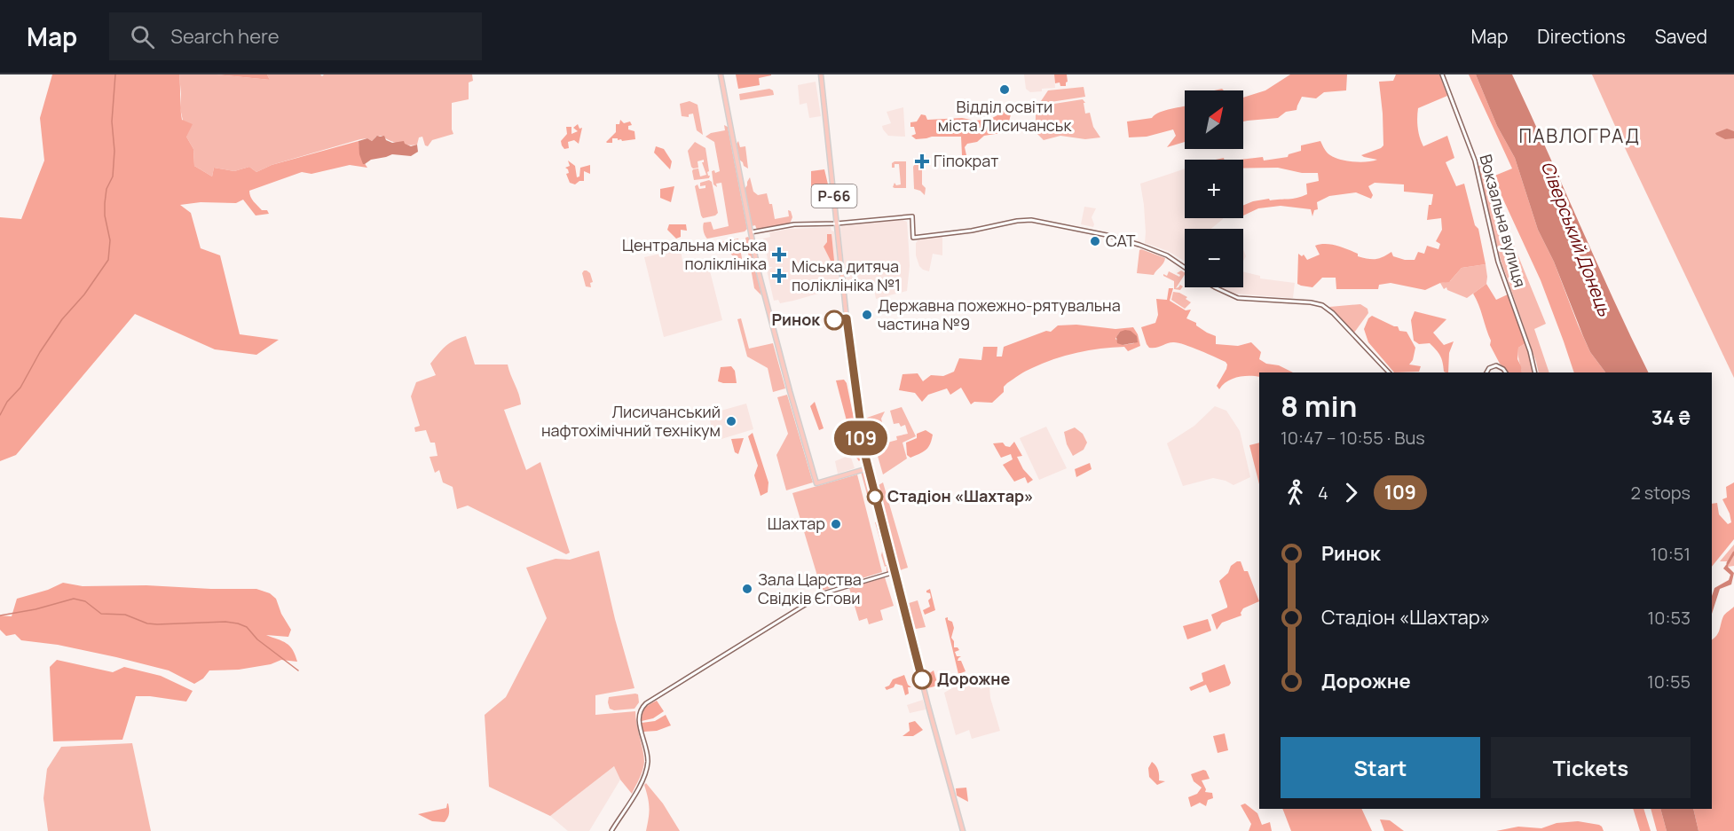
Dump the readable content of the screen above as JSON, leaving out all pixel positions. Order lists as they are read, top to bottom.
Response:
{
  "streets": {
    "main road": ["Р-66", "Вокзальна вулиця"]
  },
  "districts": ["ПАВЛОГРАД"],
  "water": ["Сіверський Донець"],
  "places": {
    "other": [
      "Відділ освіти міста Лисичанськ",
      "САТ",
      "Державна пожежно-рятувальна частина №9",
      "Ринок",
      "Лисичанський нафтохімічний технікум",
      "Стадіон «Шахтар»",
      "Шахтар",
      "Зала Царства Свідків Єгови",
      "Дорожне"
    ],
    "health": ["Гіпократ", "Центральна міська полiклiнiка", "Міська дитяча поліклініка №1"]
  },
  "lines": ["bus line 109"],
  "north": "top right",
  "page": {
    "header": "Map",
    "search": "Search here",
    "nav": ["Map", "Directions", "Saved"],
    "on_map": "109",
    "map_buttons": ["+", "−"],
    "heading": ["8 min", "10:47 – 10:55 · Bus", "34 ₴"],
    "legs": ["4", "109", "2 stops"],
    "list": [
      {
        "name": "Ринок",
        "value": "10:51"
      },
      {
        "name": "Стадіон «Шахтар»",
        "value": "10:53"
      },
      {
        "name": "Дорожне",
        "value": "10:55"
      }
    ],
    "buttons": ["Start", "Tickets"]
  }
}
